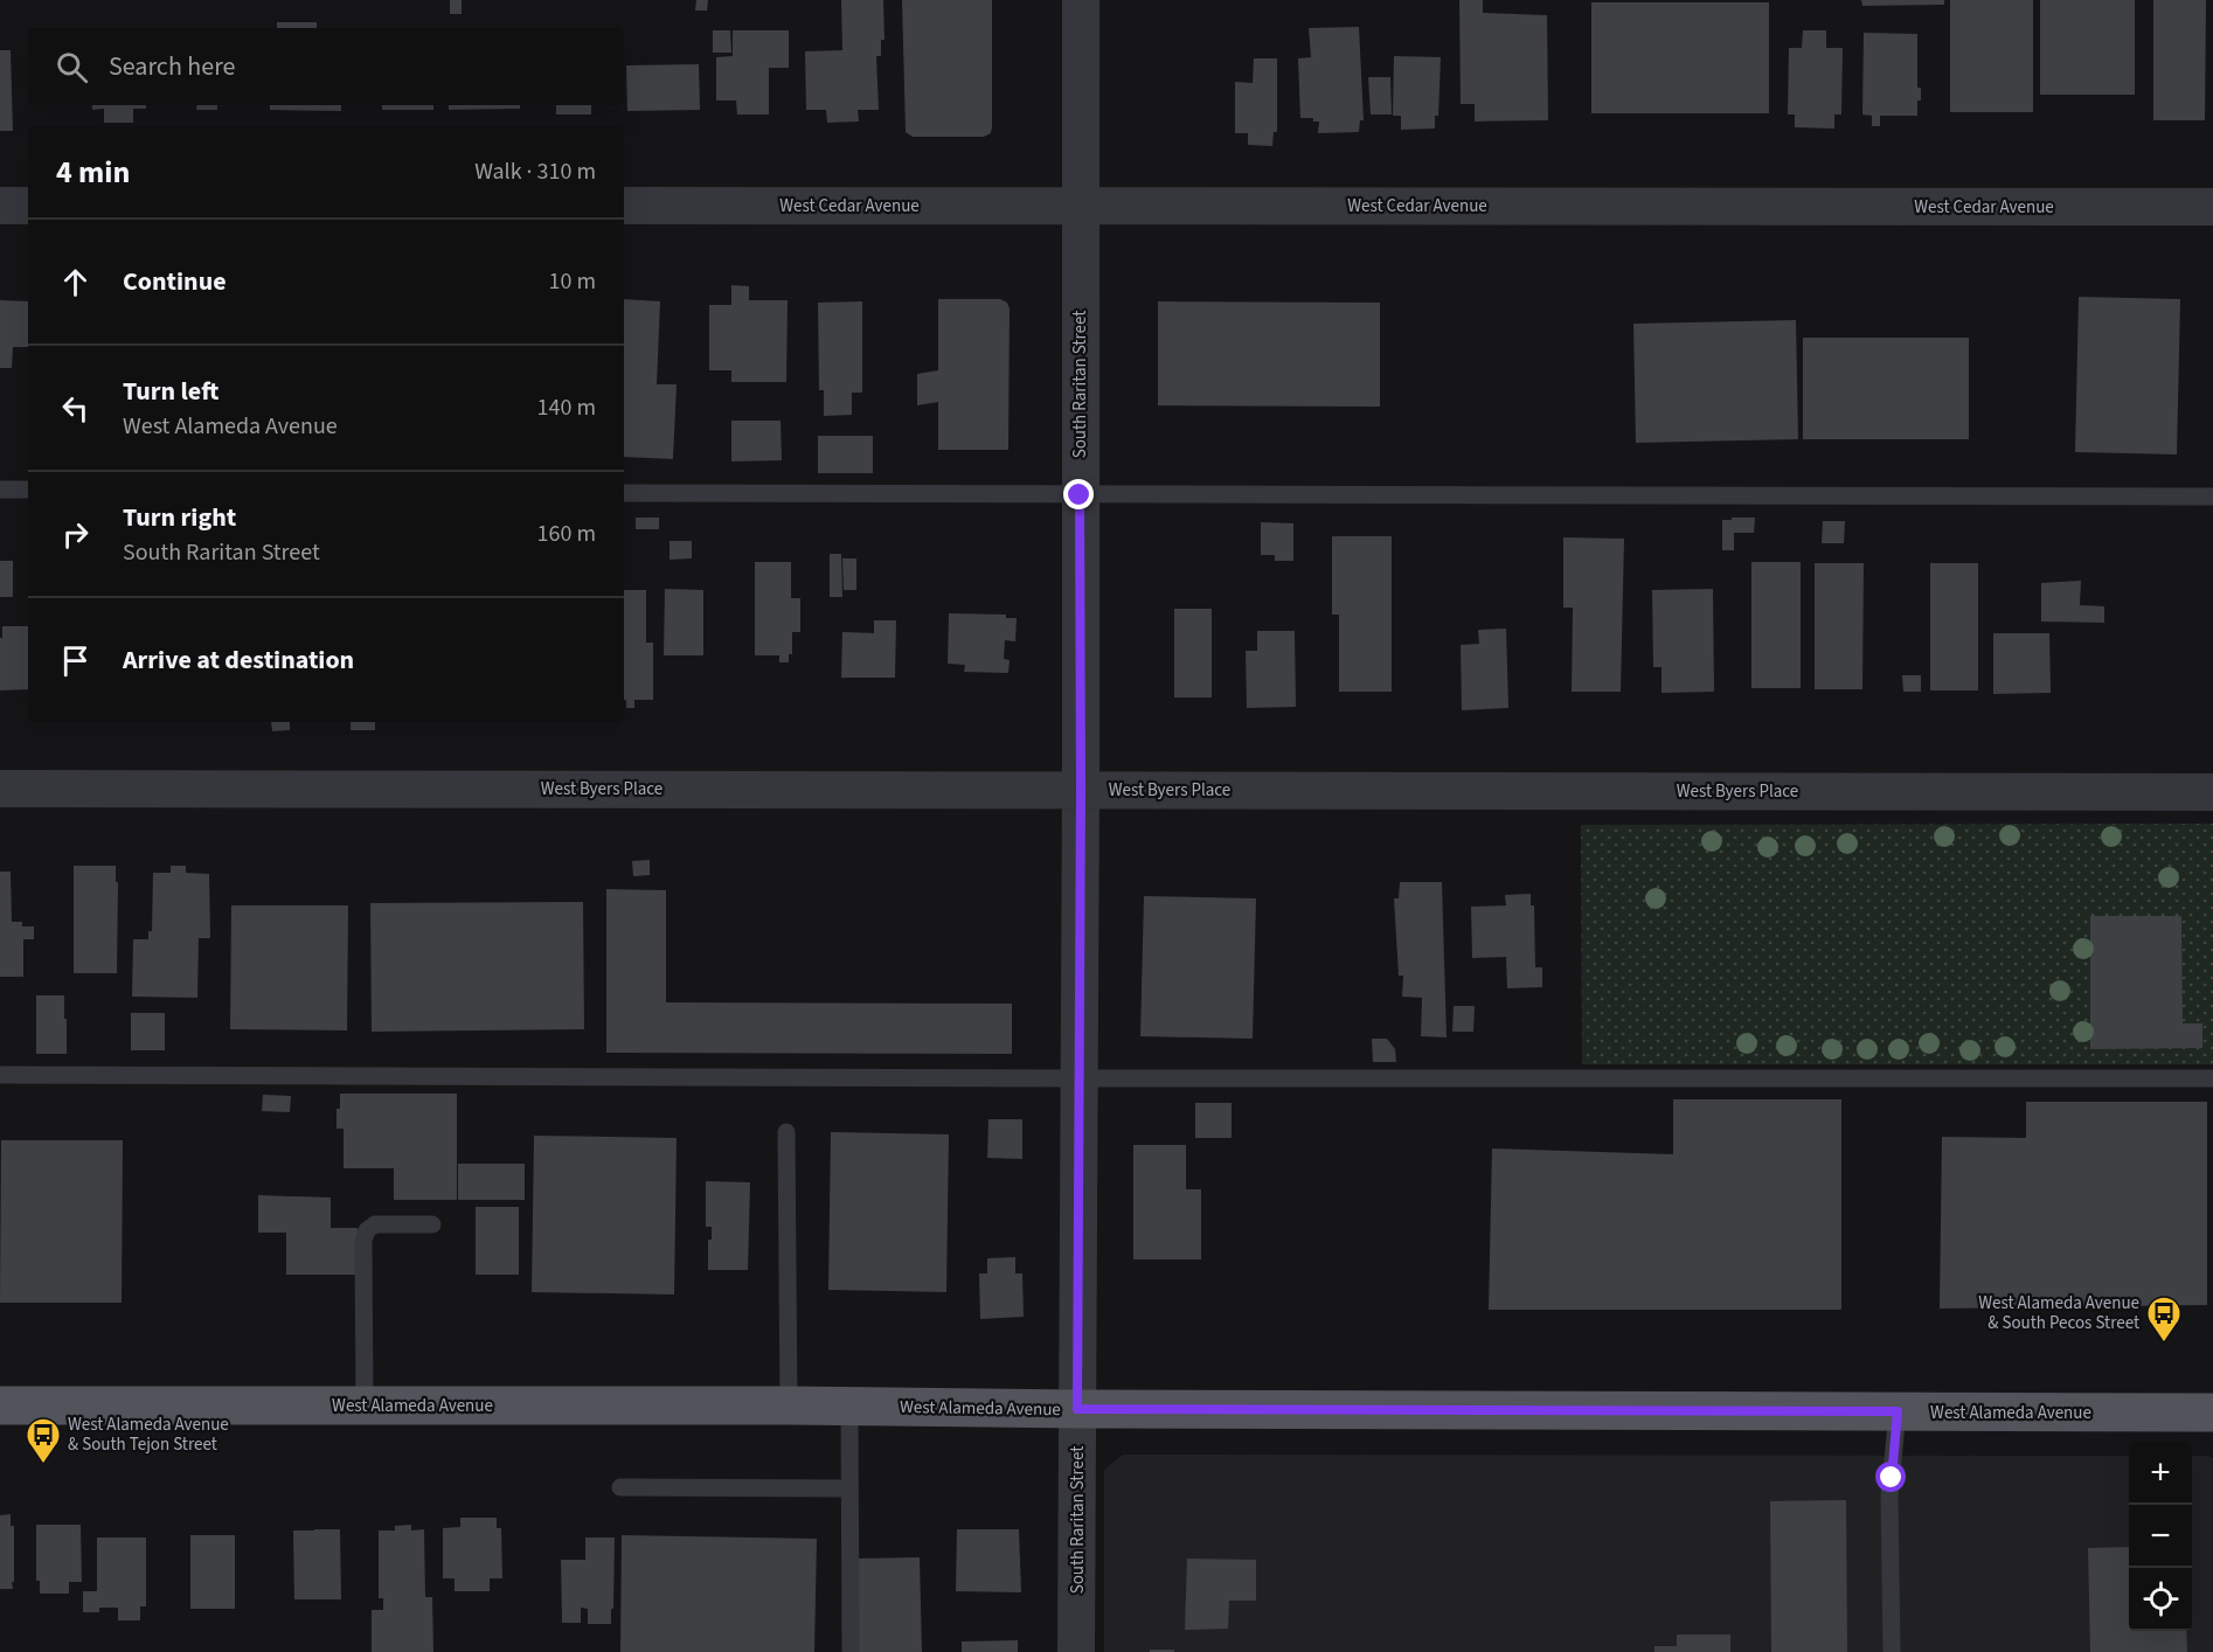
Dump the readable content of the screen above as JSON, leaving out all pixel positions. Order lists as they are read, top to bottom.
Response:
{
  "streets": {
    "main road": ["West Alameda Avenue"],
    "street": ["West Cedar Avenue", "South Raritan Street", "West Byers Place"]
  },
  "crossings": [
    ["West Cedar Avenue", "South Raritan Street"],
    ["South Raritan Street", "West Byers Place"],
    ["South Raritan Street", "West Alameda Avenue"]
  ],
  "places": {
    "bus stop": ["West Alameda Avenue & South Pecos Street", "West Alameda Avenue & South Tejon Street"]
  },
  "page": {
    "search": "Search here",
    "heading": ["4 min", "Walk · 310 m"],
    "list": [
      ["Continue", "10 m"],
      ["Turn left", "West Alameda Avenue", "140 m"],
      ["Turn right", "South Raritan Street", "160 m"],
      "Arrive at destination"
    ],
    "map_buttons": ["+", "−"]
  }
}
